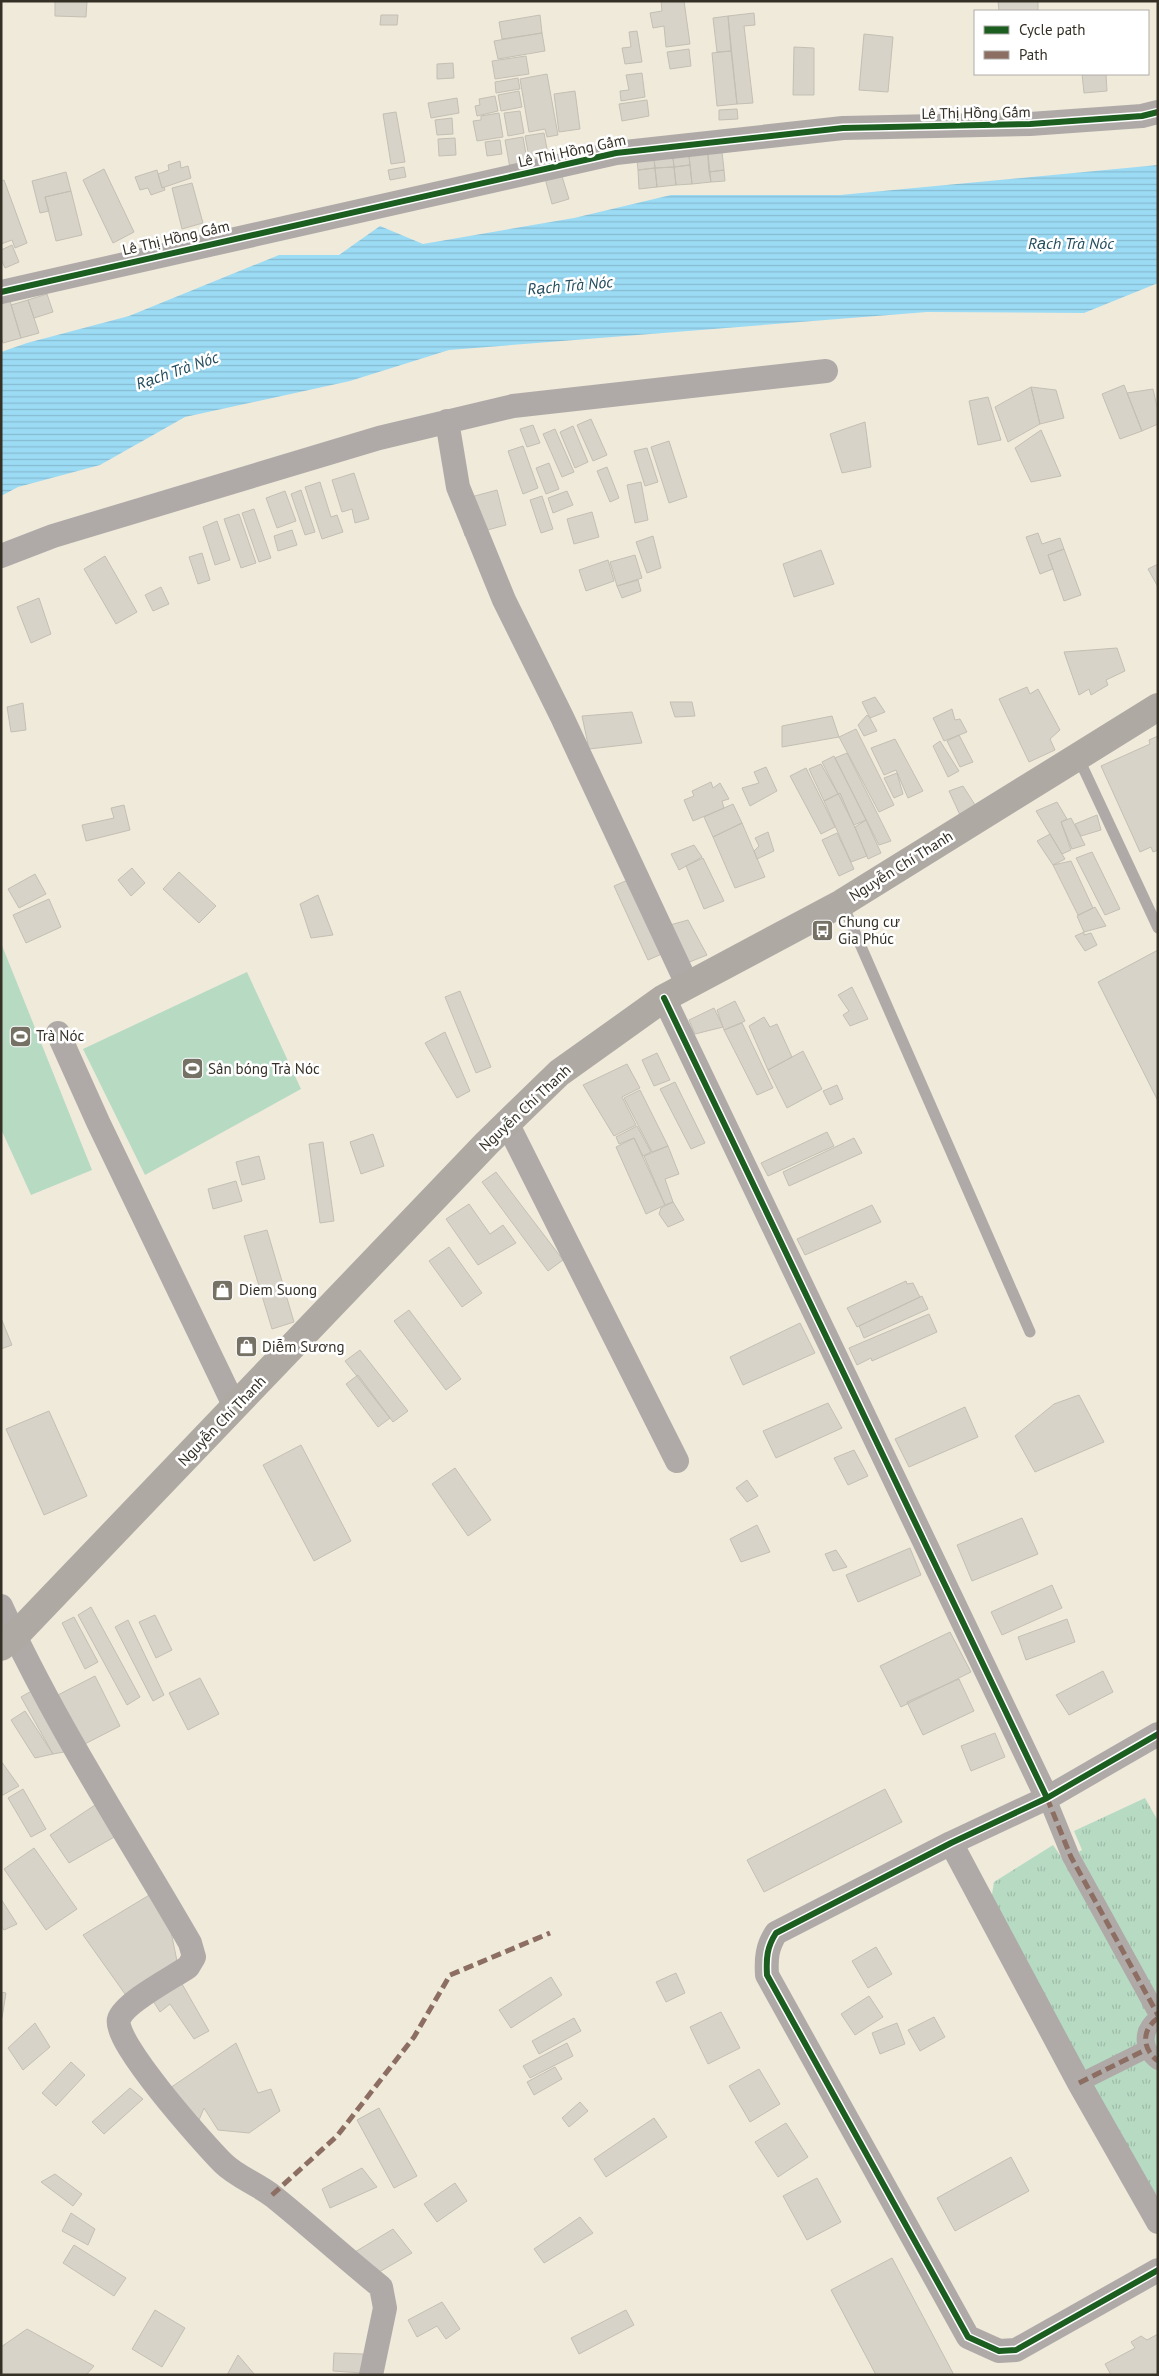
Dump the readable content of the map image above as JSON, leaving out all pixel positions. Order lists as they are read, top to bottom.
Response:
{
  "streets": {
    "main road": ["Nguyễn Chí Thanh"],
    "street": ["Lê Thị Hồng Gấm"]
  },
  "water": ["Rạch Trà Nóc"],
  "places": {
    "bus stop": ["Chung cư Gia Phúc"],
    "sports": ["Trà Nóc", "Sân bóng Trà Nóc"],
    "shop": ["Diem Suong", "Diễm Sương"]
  },
  "legend": ["Cycle path", "Path"]
}
